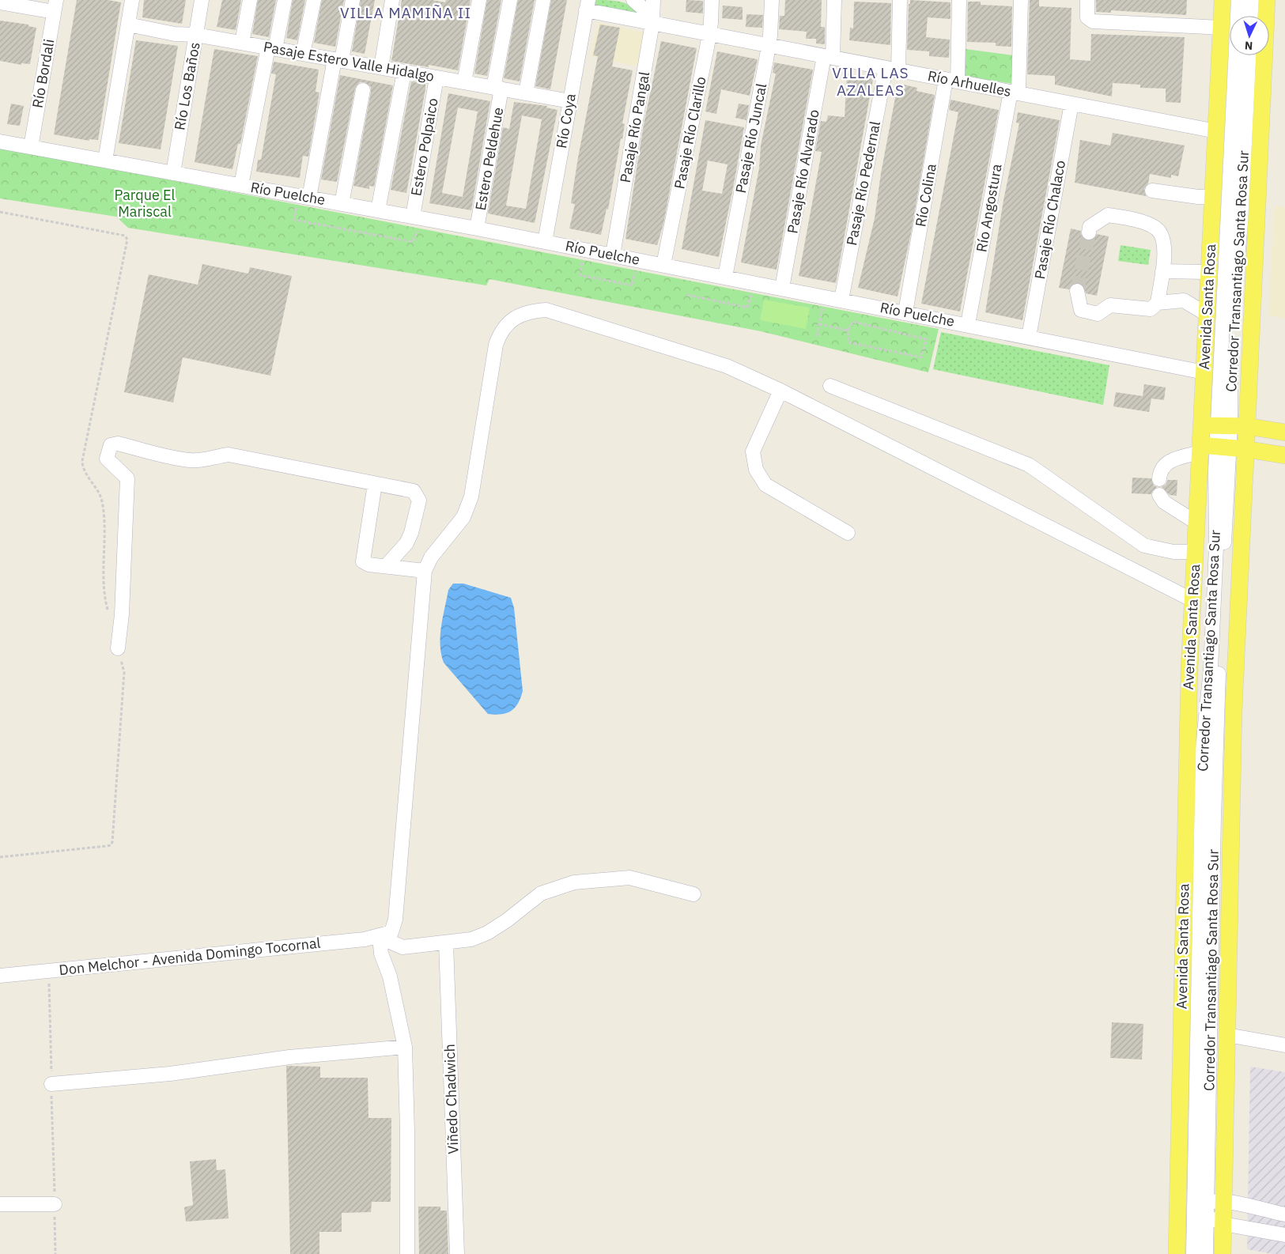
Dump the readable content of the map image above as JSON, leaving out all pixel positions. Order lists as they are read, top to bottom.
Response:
{
  "streets": {
    "main road": ["Avenida Santa Rosa"],
    "street": [
      "Pasaje Estero Valle Hidalgo",
      "Río Bordali",
      "Río Arhuelles",
      "Río Los Baños",
      "Río Coya",
      "Pasaje Río Pangal",
      "Pasaje Río Clarillo",
      "Pasaje Río Juncal",
      "Estero Polpaico",
      "Estero Peldehue",
      "Pasaje Río Alvarado",
      "Pasaje Río Pedernal",
      "Río Puelche",
      "Río Colina",
      "Río Angostura",
      "Pasaje Río Chalaco",
      "Corredor Transantiago Santa Rosa Sur",
      "Don Melchor - Avenida Domingo Tocornal",
      "Viñedo Chadwich"
    ]
  },
  "crossings": [
    ["Pasaje Estero Valle Hidalgo", "Río Los Baños"],
    ["Pasaje Estero Valle Hidalgo", "Río Coya"],
    ["Pasaje Estero Valle Hidalgo", "Estero Polpaico"],
    ["Pasaje Estero Valle Hidalgo", "Estero Peldehue"],
    ["Río Bordali", "Río Puelche"],
    ["Río Arhuelles", "Río Coya"],
    ["Río Arhuelles", "Pasaje Río Pangal"],
    ["Río Arhuelles", "Pasaje Río Clarillo"],
    ["Río Arhuelles", "Pasaje Río Juncal"],
    ["Río Arhuelles", "Pasaje Río Alvarado"],
    ["Río Arhuelles", "Pasaje Río Pedernal"],
    ["Río Arhuelles", "Río Colina"],
    ["Río Arhuelles", "Río Angostura"],
    ["Río Arhuelles", "Pasaje Río Chalaco"],
    ["Río Arhuelles", "Avenida Santa Rosa"],
    ["Río Los Baños", "Río Puelche"],
    ["Río Coya", "Río Puelche"],
    ["Pasaje Río Pangal", "Río Puelche"],
    ["Pasaje Río Clarillo", "Río Puelche"],
    ["Pasaje Río Juncal", "Río Puelche"],
    ["Estero Polpaico", "Río Puelche"],
    ["Estero Peldehue", "Río Puelche"],
    ["Pasaje Río Alvarado", "Río Puelche"],
    ["Pasaje Río Pedernal", "Río Puelche"],
    ["Río Puelche", "Río Colina"],
    ["Río Puelche", "Río Angostura"],
    ["Río Puelche", "Pasaje Río Chalaco"],
    ["Río Puelche", "Avenida Santa Rosa"],
    ["Corredor Transantiago Santa Rosa Sur", "Avenida Santa Rosa"]
  ],
  "districts": ["VILLA MAMIÑA II", "VILLA LAS AZALEAS"],
  "parks": ["Parque El Mariscal"],
  "north": "bottom"
}
